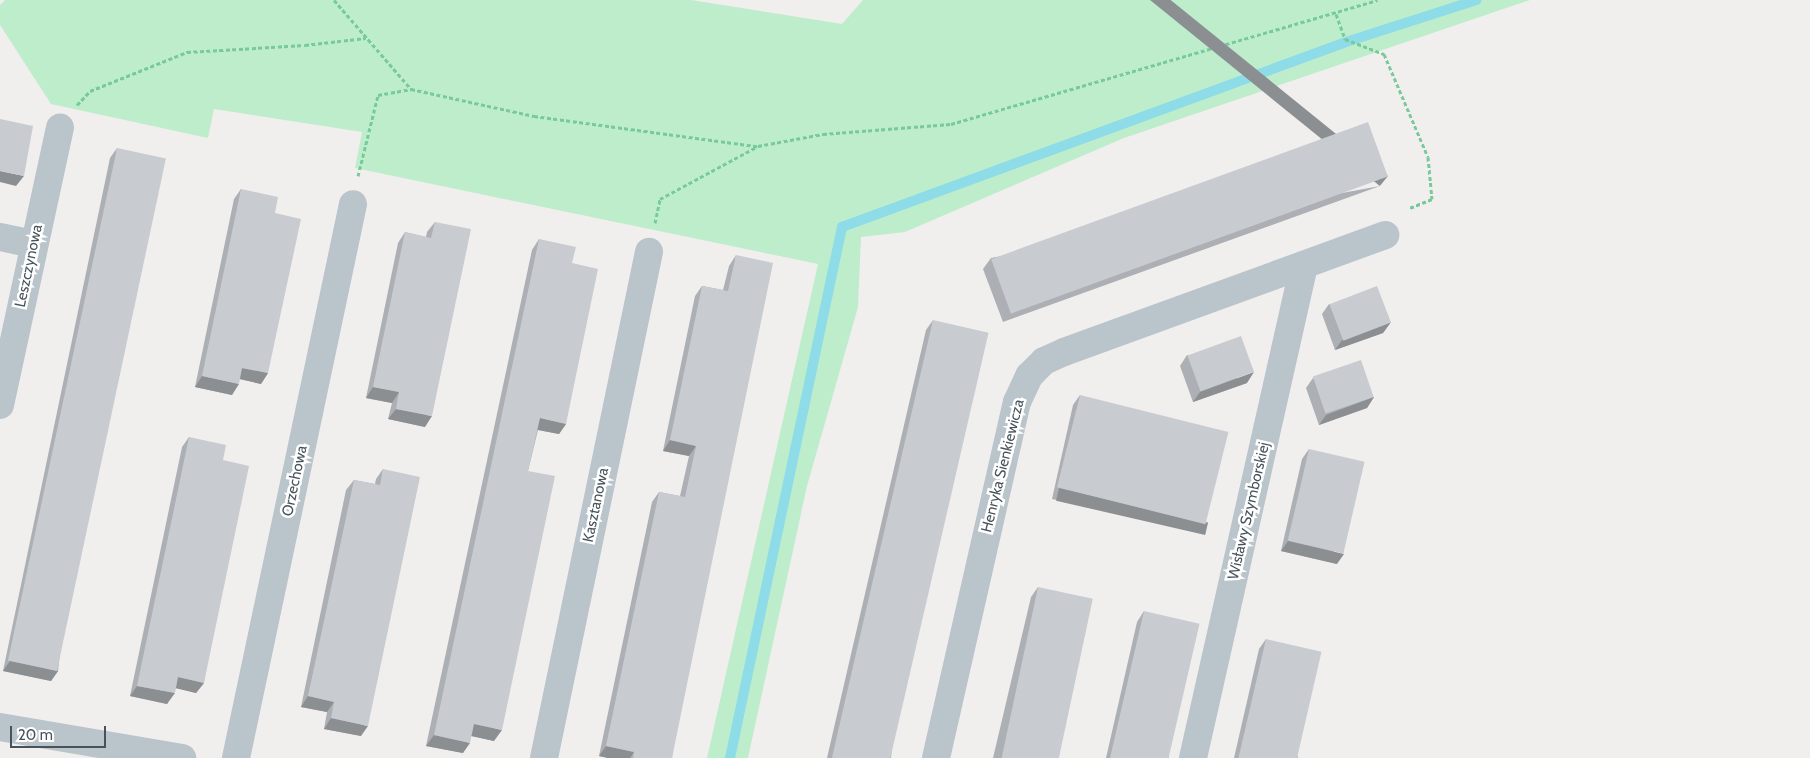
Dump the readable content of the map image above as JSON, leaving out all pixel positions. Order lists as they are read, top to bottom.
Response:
{
  "streets": {
    "street": [
      "Leszczynowa",
      "Henryka Sienkiewicza",
      "Orzechowa",
      "Kasztanowa",
      "Wisławy Szymborskiej"
    ]
  },
  "crossings": [
    ["Henryka Sienkiewicza", "Wisławy Szymborskiej"]
  ],
  "scale_bar": "20 m"
}
